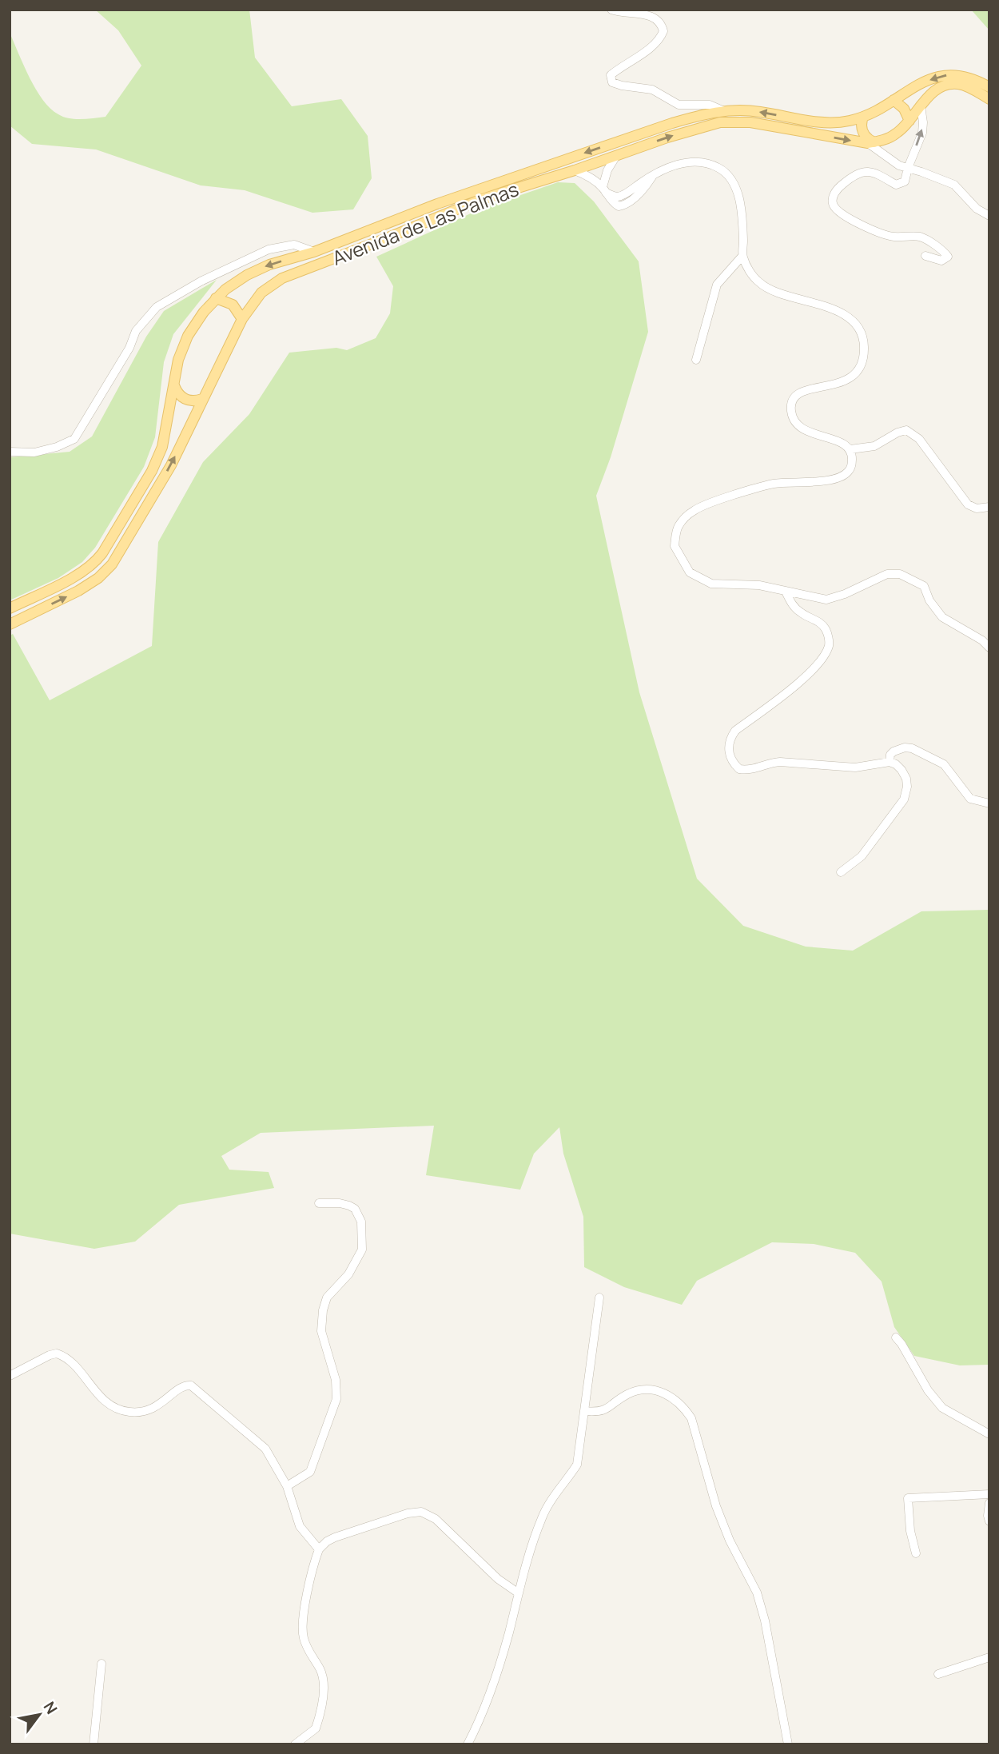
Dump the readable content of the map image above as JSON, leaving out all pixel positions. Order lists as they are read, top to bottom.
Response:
{
  "streets": {
    "main road": ["Avenida de Las Palmas"]
  },
  "north": "top right"
}
